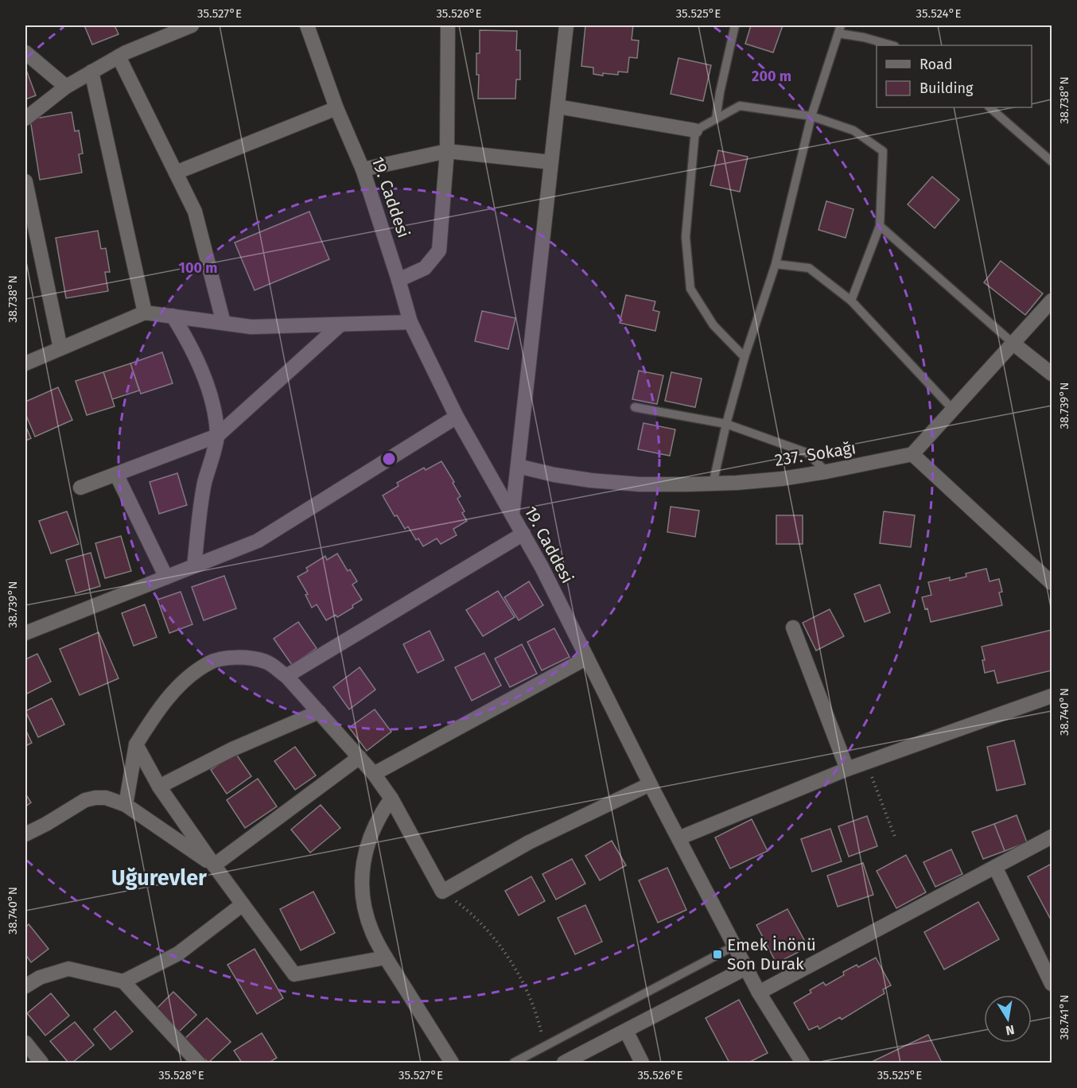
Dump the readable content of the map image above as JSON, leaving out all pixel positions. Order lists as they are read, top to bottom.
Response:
{
  "streets": {
    "street": ["19. Caddesi", "237. Sokağı"]
  },
  "districts": ["Uğurevler"],
  "places": {
    "transit": ["Emek İnönü Son Durak"]
  },
  "legend": ["Road", "Building"],
  "north": "bottom",
  "coordinates": [
    "35.527°E",
    "35.526°E",
    "35.525°E",
    "35.524°E",
    "38.738°N",
    "38.739°N",
    "38.740°N",
    "38.741°N",
    "35.528°E"
  ],
  "rings": ["200 m", "100 m"]
}
